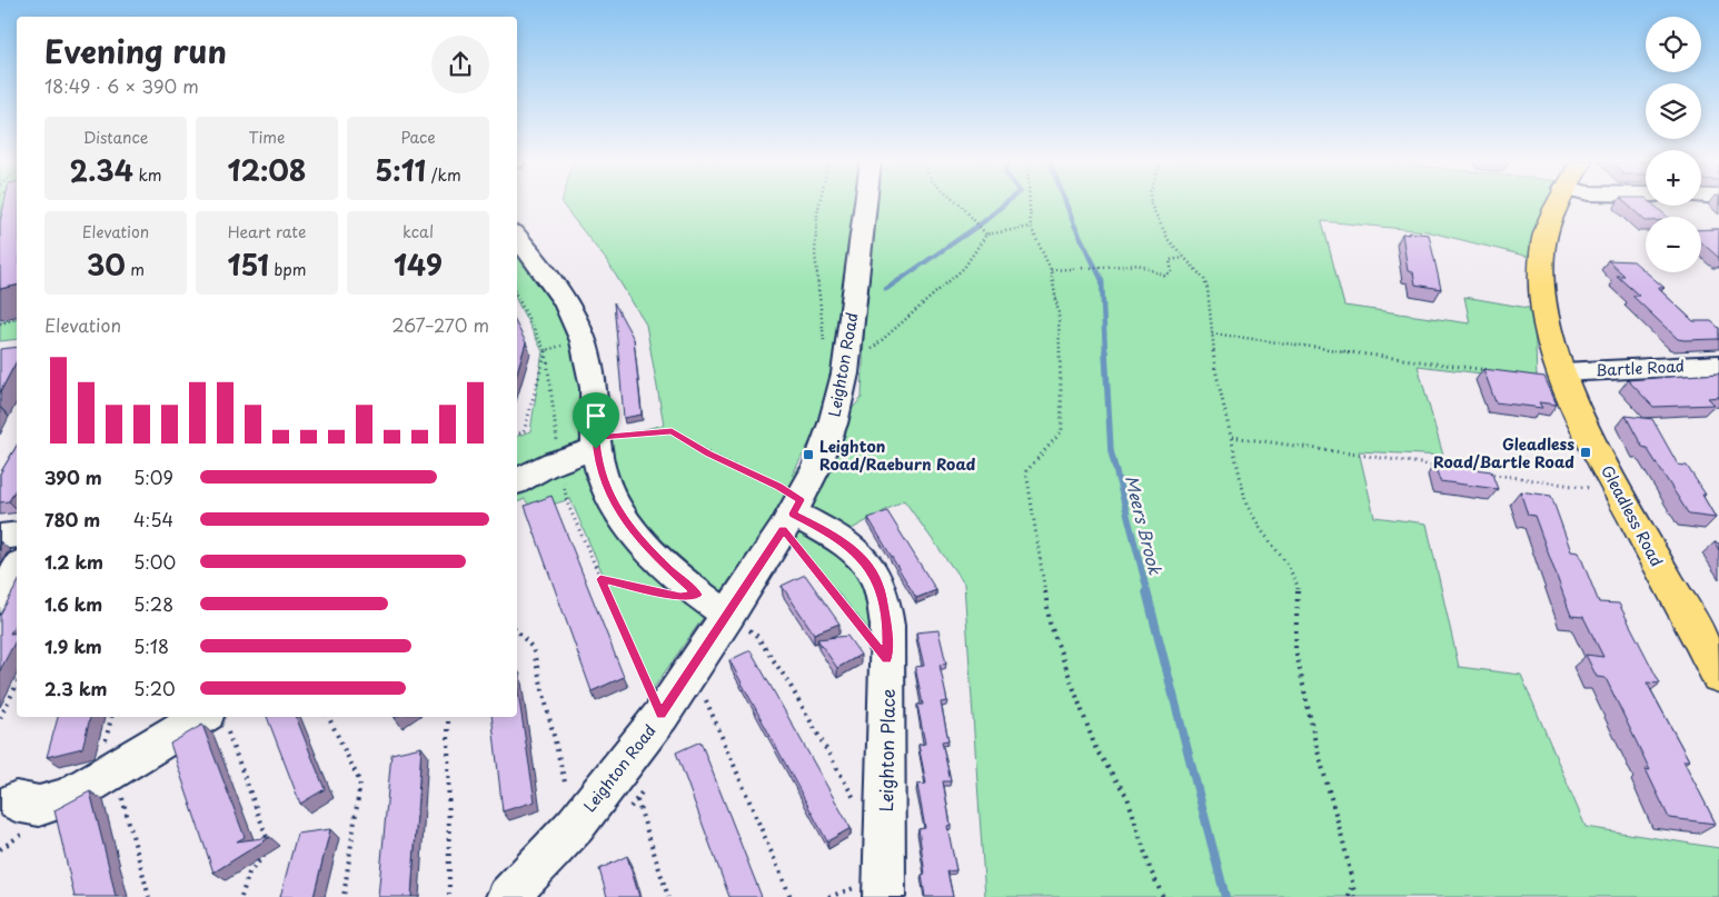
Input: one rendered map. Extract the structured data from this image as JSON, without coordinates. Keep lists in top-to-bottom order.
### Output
{
  "streets": {
    "main road": ["Gleadless Road"],
    "street": ["Leighton Road", "Bartle Road", "Leighton Place"]
  },
  "crossings": [
    ["Leighton Road", "Leighton Place"],
    ["Bartle Road", "Gleadless Road"]
  ],
  "water": ["Meers Brook"],
  "places": {
    "transit": ["Gleadless Road/Bartle Road", "Leighton Road/Raeburn Road"]
  },
  "page": {
    "map_buttons": ["+", "−"],
    "heading": ["Evening run", "18:49 · 6 × 390 m"],
    "stats": [
      ["Distance", "2.34 km"],
      ["Time", "12:08"],
      ["Pace", "5:11 /km"],
      ["Elevation", "30 m"],
      ["Heart rate", "151 bpm"],
      ["kcal", "149"]
    ],
    "chart": ["Elevation", "267–270 m"],
    "list": [
      {
        "name": "390 m",
        "note": "5:09"
      },
      {
        "name": "780 m",
        "note": "4:54"
      },
      {
        "name": "1.2 km",
        "note": "5:00"
      },
      {
        "name": "1.6 km",
        "note": "5:28"
      },
      {
        "name": "1.9 km",
        "note": "5:18"
      },
      {
        "name": "2.3 km",
        "note": "5:20"
      }
    ]
  }
}
